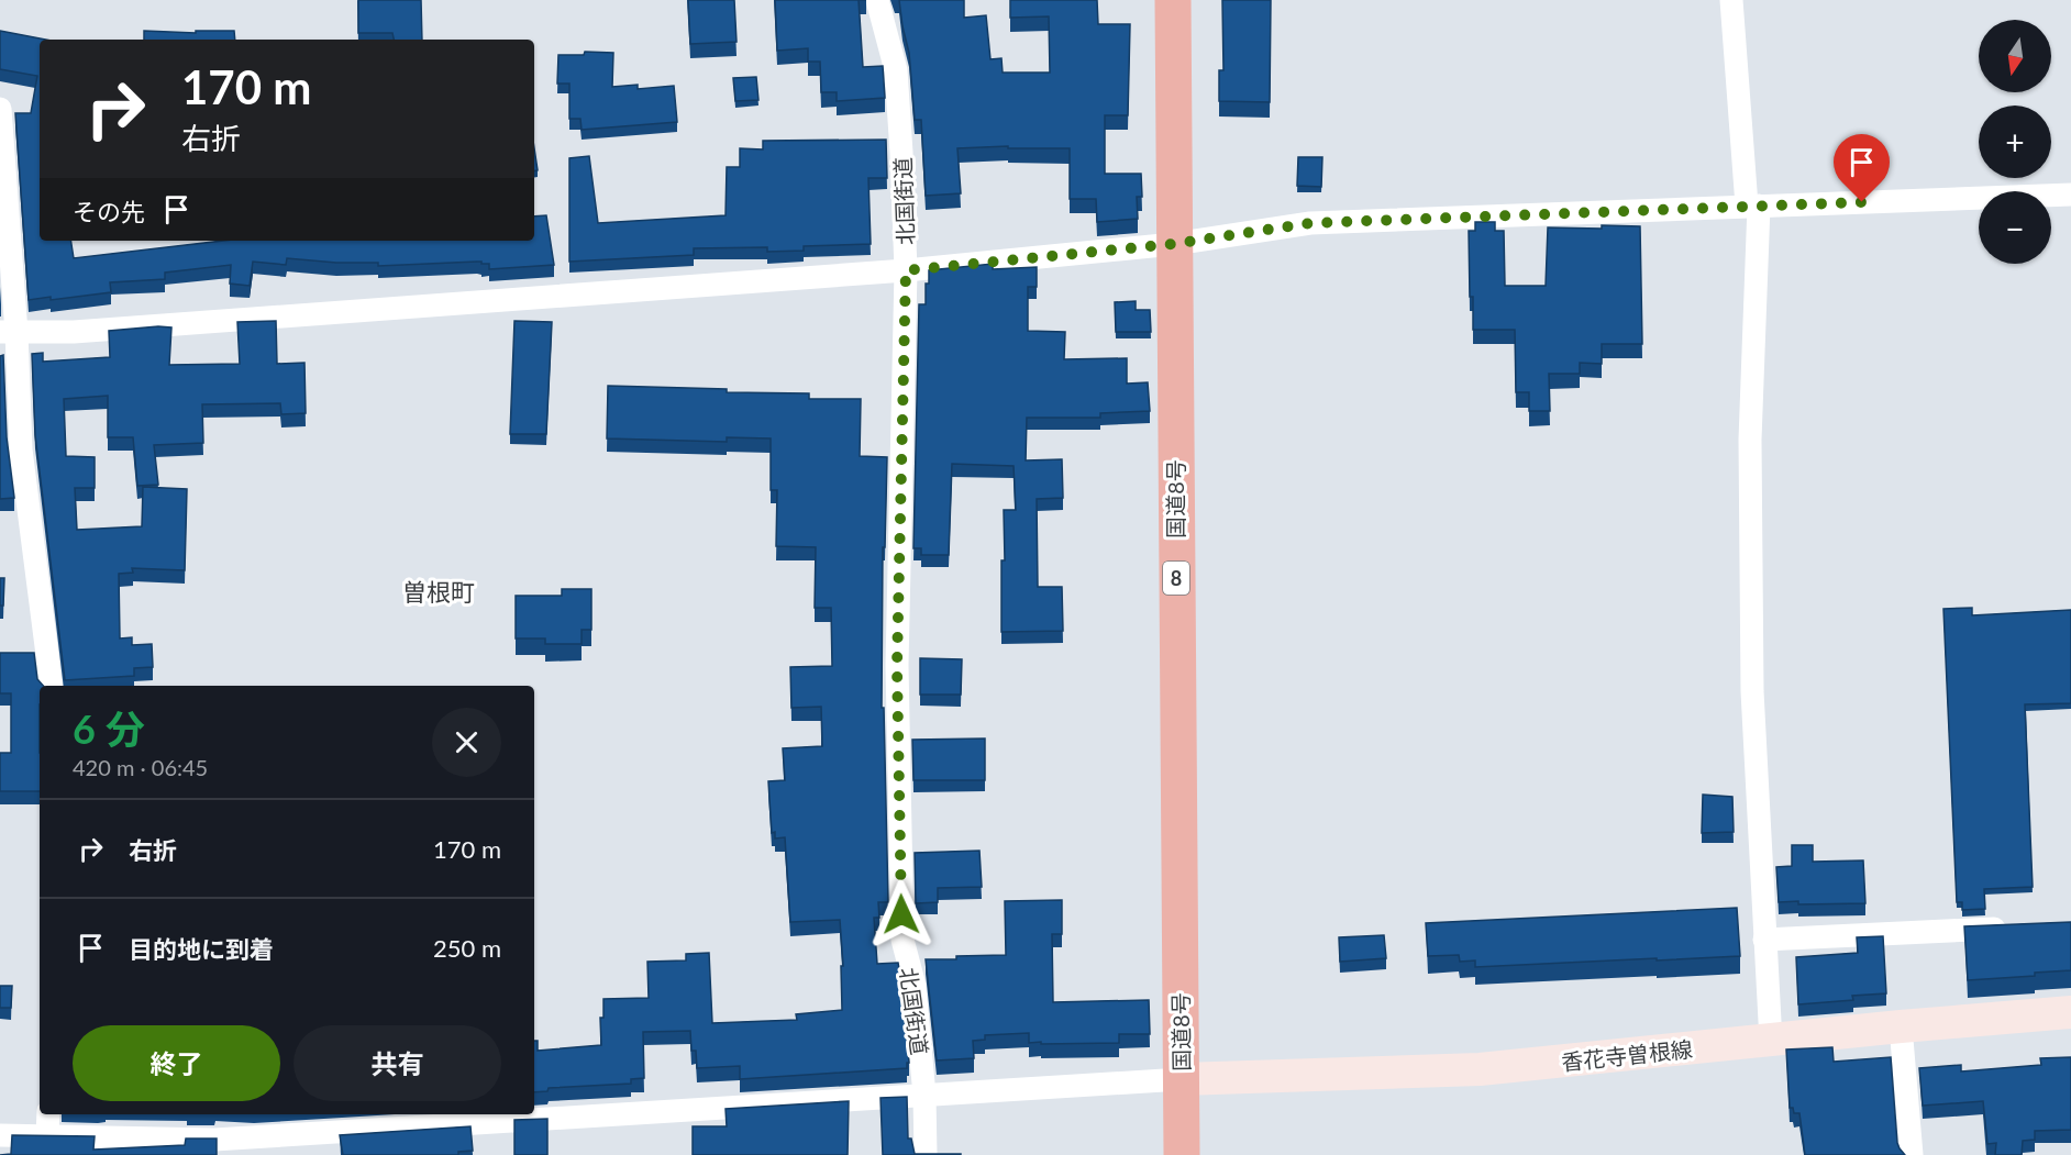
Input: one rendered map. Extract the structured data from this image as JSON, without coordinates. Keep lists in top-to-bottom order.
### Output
{
  "streets": {
    "highway": ["国道8号", "8"],
    "main road": ["香花寺曽根線"],
    "street": ["北国街道"]
  },
  "crossings": [
    ["国道8号", "香花寺曽根線"]
  ],
  "districts": ["曽根町"],
  "north": "bottom",
  "page": {
    "map_buttons": ["+", "−"],
    "turn": ["170 m", "右折"],
    "then": "その先",
    "heading": ["6 分", "420 m · 06:45"],
    "list": [
      {
        "name": "右折",
        "value": "170 m"
      },
      {
        "name": "目的地に到着",
        "value": "250 m"
      }
    ],
    "buttons": ["終了", "共有"]
  }
}
